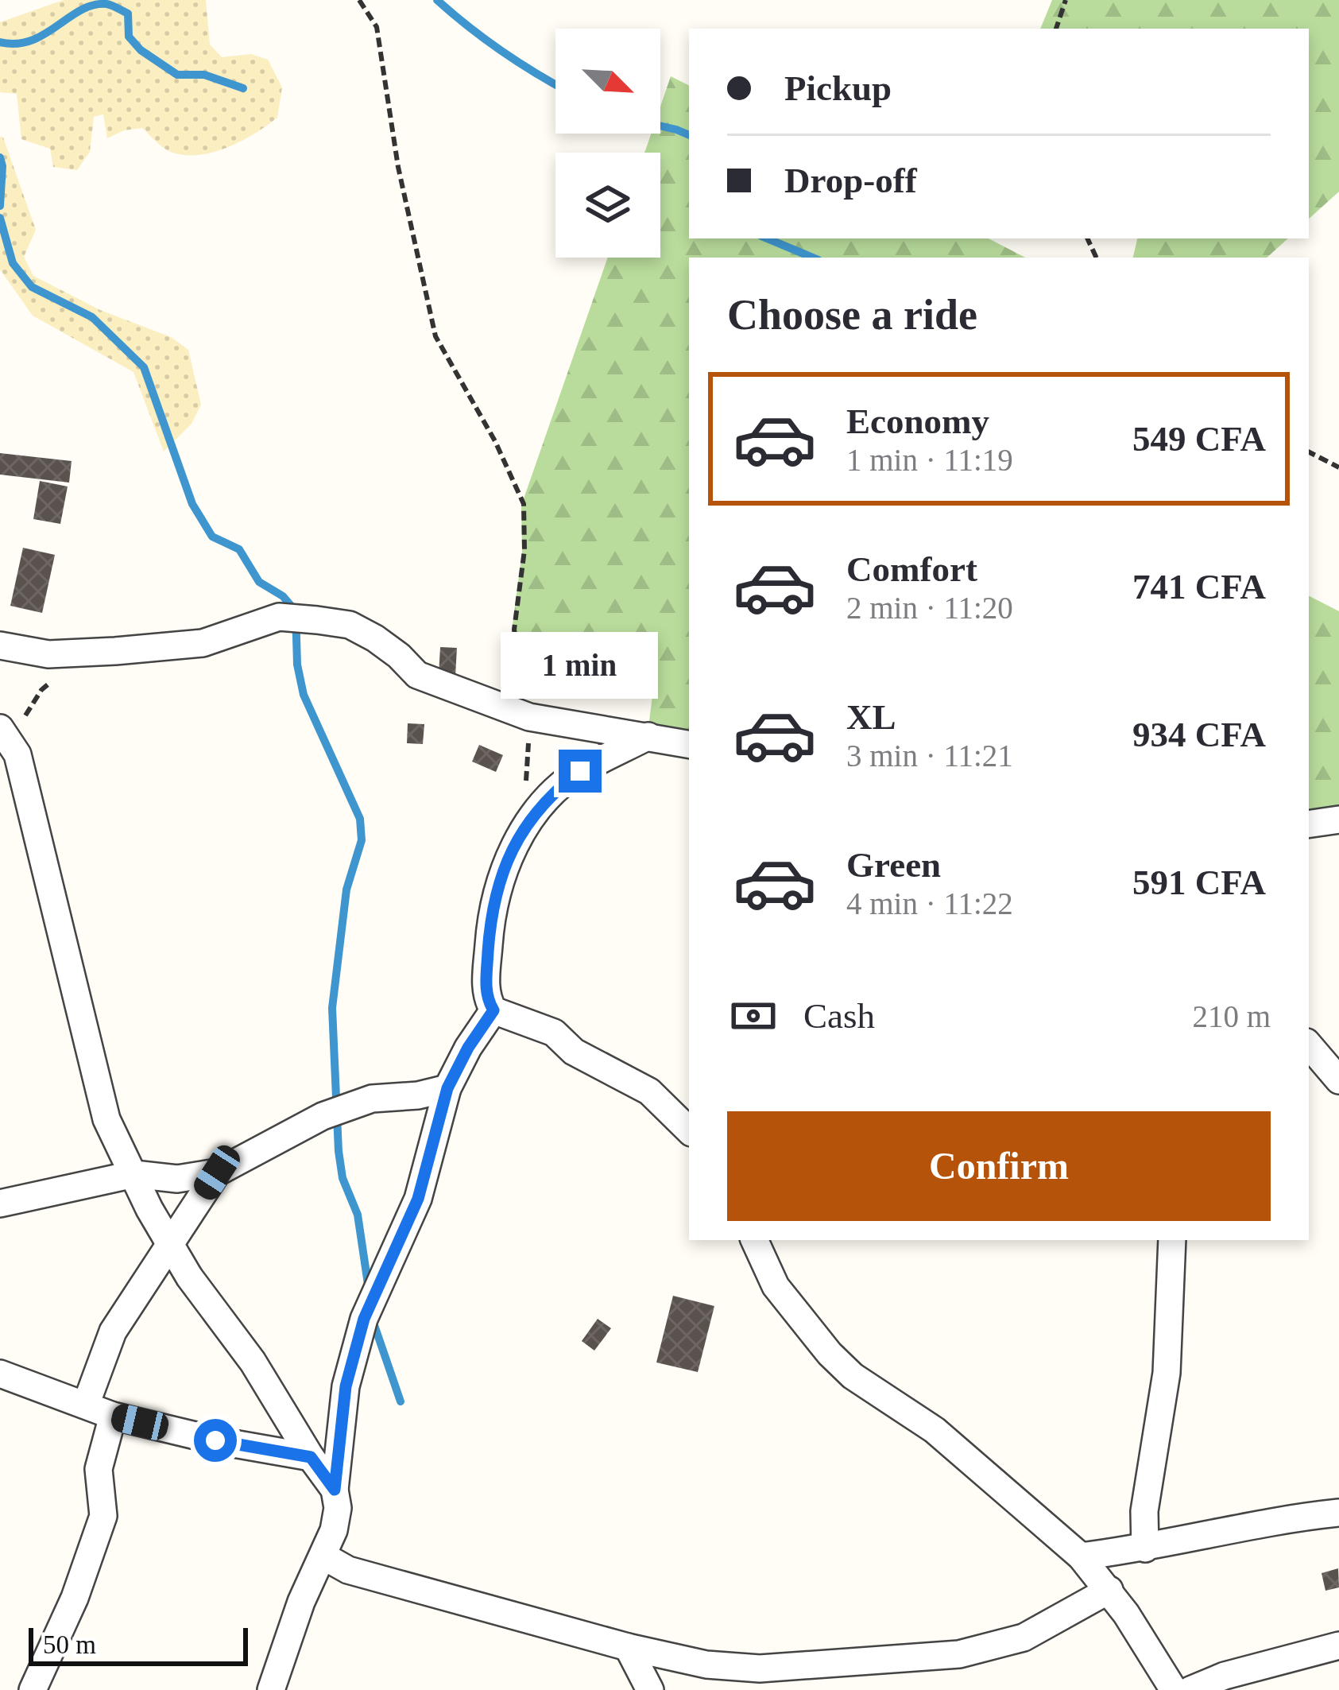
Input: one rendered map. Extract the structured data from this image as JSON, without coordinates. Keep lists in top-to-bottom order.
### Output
{
  "scale_bar": "50 m",
  "north": "bottom right",
  "page": {
    "banner": ["Pickup", "Drop-off"],
    "heading": "Choose a ride",
    "list": [
      {
        "name": "Economy",
        "note": "1 min · 11:19",
        "value": "549 CFA"
      },
      {
        "name": "Comfort",
        "note": "2 min · 11:20",
        "value": "741 CFA"
      },
      {
        "name": "XL",
        "note": "3 min · 11:21",
        "value": "934 CFA"
      },
      {
        "name": "Green",
        "note": "4 min · 11:22",
        "value": "591 CFA"
      }
    ],
    "bubble": "1 min",
    "pay": ["Cash", "210 m"],
    "buttons": "Confirm",
    "scale": "50 m"
  }
}
